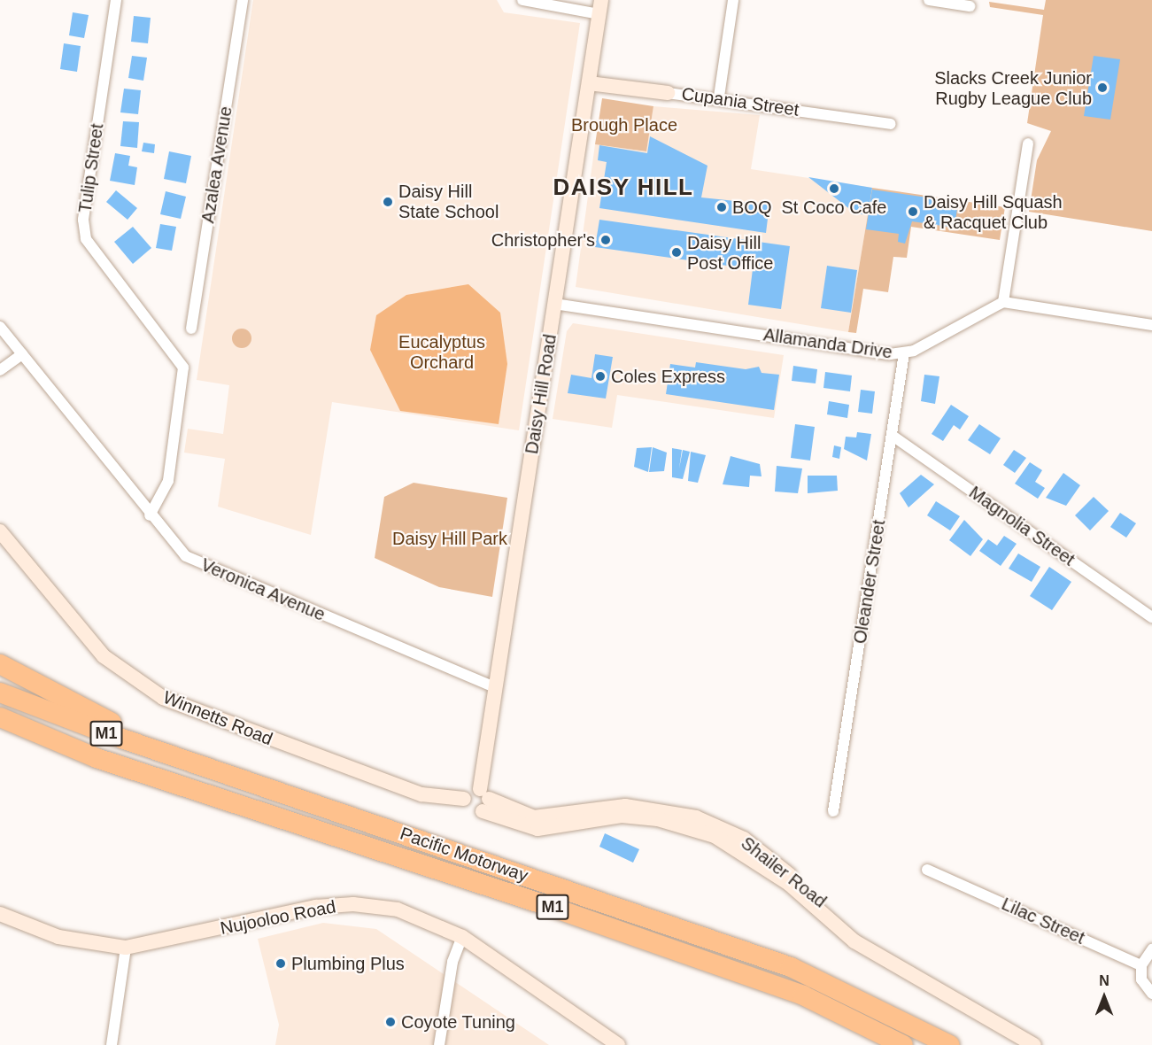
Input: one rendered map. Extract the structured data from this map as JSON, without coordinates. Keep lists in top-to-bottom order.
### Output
{
  "streets": {
    "highway": ["M1", "Pacific Motorway"],
    "street": [
      "Cupania Street",
      "Azalea Avenue",
      "Tulip Street",
      "Allamanda Drive",
      "Daisy Hill Road",
      "Magnolia Street",
      "Oleander Street",
      "Veronica Avenue",
      "Winnetts Road",
      "Shailer Road",
      "Nujooloo Road",
      "Lilac Street"
    ]
  },
  "crossings": [
    ["Cupania Street", "Daisy Hill Road"],
    ["Tulip Street", "Veronica Avenue"],
    ["Allamanda Drive", "Daisy Hill Road"],
    ["Allamanda Drive", "Oleander Street"],
    ["Daisy Hill Road", "Veronica Avenue"],
    ["Daisy Hill Road", "Shailer Road"],
    ["Magnolia Street", "Oleander Street"],
    ["Winnetts Road", "Shailer Road"]
  ],
  "districts": ["DAISY HILL"],
  "parks": ["Brough Place", "Eucalyptus Orchard", "Daisy Hill Park"],
  "places": [
    "Slacks Creek Junior Rugby League Club",
    "St Coco Cafe",
    "Daisy Hill State School",
    "BOQ",
    "Daisy Hill Squash & Racquet Club",
    "Christopher's",
    "Daisy Hill Post Office",
    "Coles Express",
    "Plumbing Plus",
    "Coyote Tuning"
  ],
  "north": "top"
}
